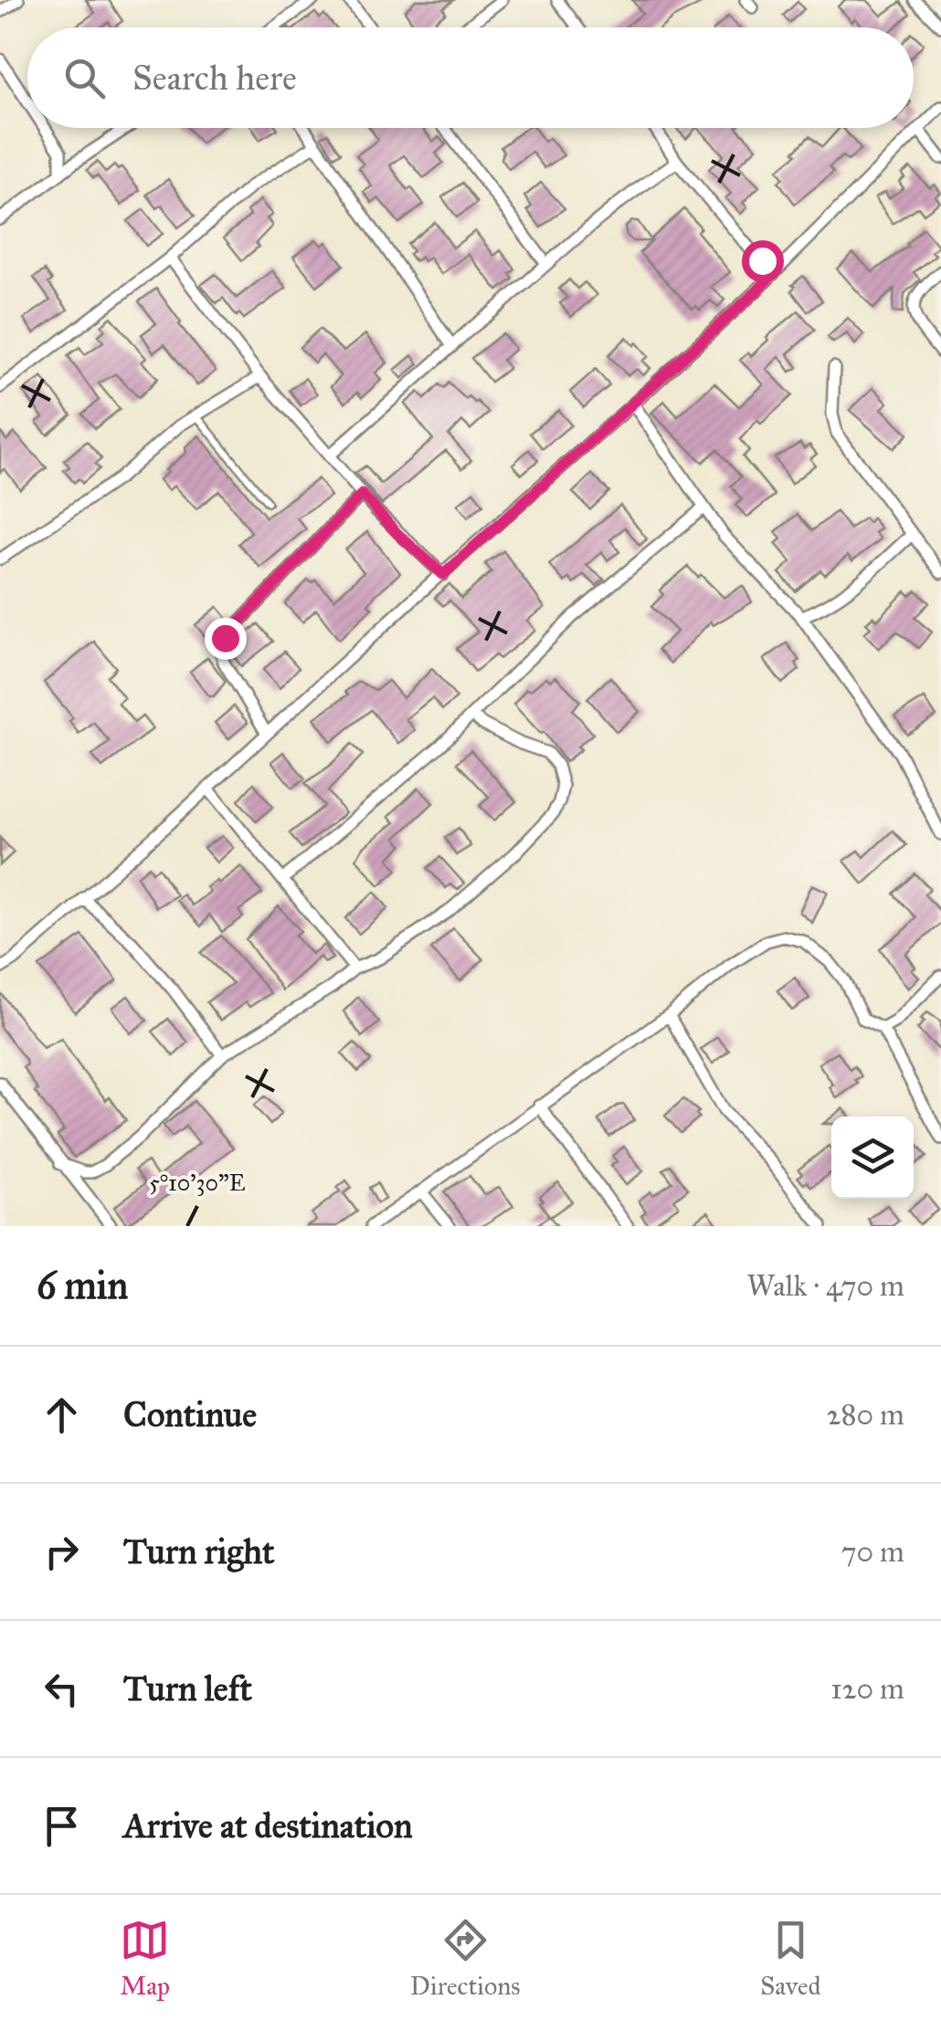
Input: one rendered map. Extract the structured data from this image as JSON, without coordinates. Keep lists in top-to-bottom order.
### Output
{
  "page": {
    "search": "Search here",
    "heading": ["6 min", "Walk · 470 m"],
    "list": [
      ["Continue", "280 m"],
      ["Turn right", "70 m"],
      ["Turn left", "120 m"],
      "Arrive at destination"
    ],
    "nav": ["Map", "Directions", "Saved"]
  },
  "coordinates": ["5°10'30\"E"]
}
